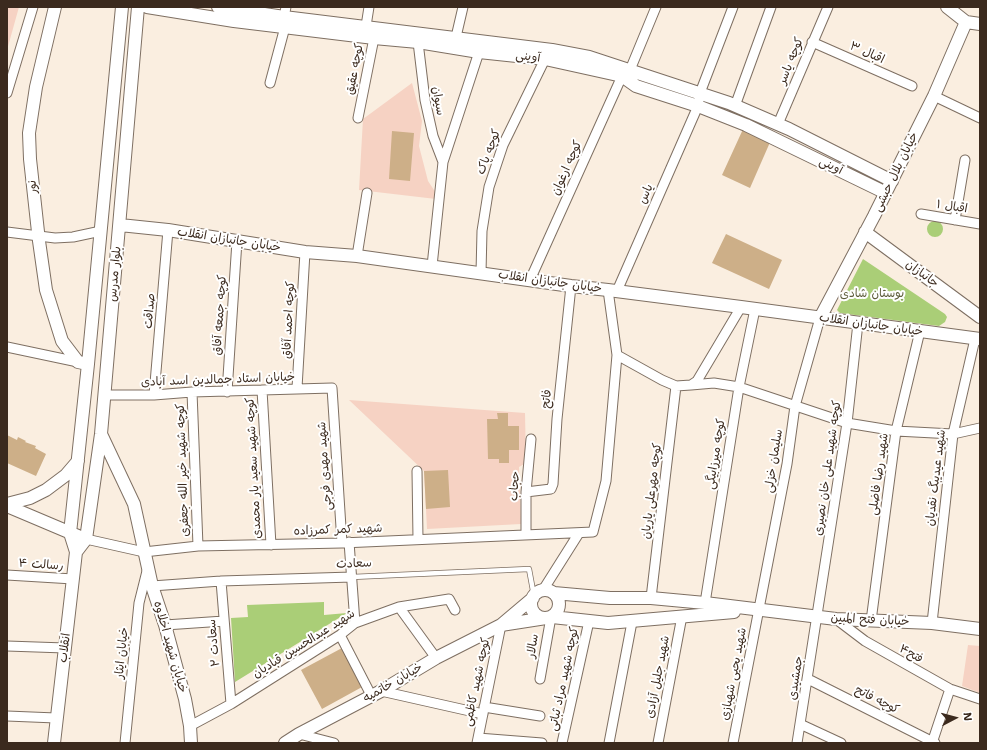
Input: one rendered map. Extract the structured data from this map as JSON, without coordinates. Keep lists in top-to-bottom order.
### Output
{
  "streets": {
    "street": [
      "اقبال ۳",
      "آوینی",
      "کوچه یاسر",
      "کوچه عقیق",
      "سیوان",
      "کوچه پاک",
      "کوچه ارغوان",
      "خیابان بلال حبشی",
      "نور",
      "یاس",
      "اقبال ۱",
      "خیابان جانبازان انقلاب",
      "بلوار مدرس",
      "جانبازان",
      "صداقت",
      "کوچه جمعه آفاق",
      "کوچه احمد آفاق",
      "خیابان استاد جمالدین اسد آبادی",
      "فاتح",
      "کوچه میرزابیگی",
      "سلیمان خزلی",
      "شهید مهدی فرجی",
      "کوچه شهید سعید یار محمدی",
      "کوچه شهید علی خان نصیری",
      "کوچه شهید خیر الله جعفری",
      "شهید رضا فاضلی",
      "شهید عیدیبگ نقدیان",
      "حجاب",
      "کوچه مهرعلی یاریان",
      "شهید کمر کمرزاده",
      "سعادت",
      "رسالت ۴",
      "خیابان فتح المبین",
      "سعادت ۲",
      "شهید عبدالحسین قبادیان",
      "سالار",
      "خیابان شهید اخلاوه",
      "انقلاب",
      "خیابان ایثار",
      "فتح۴",
      "شهید یحیی شهبازی",
      "شهید جلیل آزادی",
      "جمشیدی",
      "کوچه شهید مراد ثباتی",
      "کوچه شهید کاظمی",
      "خیابان خاتمیه",
      "کوچه فاتح"
    ]
  },
  "crossings": [
    ["اقبال ۳", "کوچه یاسر"],
    ["آوینی", "کوچه یاسر"],
    ["آوینی", "کوچه عقیق"],
    ["آوینی", "سیوان"],
    ["آوینی", "کوچه پاک"],
    ["آوینی", "کوچه ارغوان"],
    ["آوینی", "خیابان بلال حبشی"],
    ["آوینی", "یاس"],
    ["کوچه پاک", "خیابان جانبازان انقلاب"],
    ["کوچه ارغوان", "خیابان جانبازان انقلاب"],
    ["خیابان بلال حبشی", "خیابان جانبازان انقلاب"],
    ["خیابان بلال حبشی", "جانبازان"],
    ["خیابان بلال حبشی", "سلیمان خزلی"],
    ["نور", "بلوار مدرس"],
    ["یاس", "خیابان جانبازان انقلاب"],
    ["خیابان جانبازان انقلاب", "بلوار مدرس"],
    ["خیابان جانبازان انقلاب", "صداقت"],
    ["خیابان جانبازان انقلاب", "کوچه جمعه آفاق"],
    ["خیابان جانبازان انقلاب", "کوچه احمد آفاق"],
    ["خیابان جانبازان انقلاب", "فاتح"],
    ["خیابان جانبازان انقلاب", "کوچه میرزابیگی"],
    ["خیابان جانبازان انقلاب", "سلیمان خزلی"],
    ["خیابان جانبازان انقلاب", "کوچه شهید علی خان نصیری"],
    ["خیابان جانبازان انقلاب", "شهید رضا فاضلی"],
    ["خیابان جانبازان انقلاب", "شهید عیدیبگ نقدیان"],
    ["بلوار مدرس", "خیابان استاد جمالدین اسد آبادی"],
    ["بلوار مدرس", "شهید کمر کمرزاده"],
    ["بلوار مدرس", "خیابان شهید اخلاوه"],
    ["بلوار مدرس", "انقلاب"],
    ["صداقت", "خیابان استاد جمالدین اسد آبادی"],
    ["کوچه جمعه آفاق", "خیابان استاد جمالدین اسد آبادی"],
    ["کوچه احمد آفاق", "خیابان استاد جمالدین اسد آبادی"],
    ["خیابان استاد جمالدین اسد آبادی", "شهید مهدی فرجی"],
    ["خیابان استاد جمالدین اسد آبادی", "کوچه شهید سعید یار محمدی"],
    ["خیابان استاد جمالدین اسد آبادی", "کوچه شهید خیر الله جعفری"],
    ["فاتح", "حجاب"],
    ["کوچه میرزابیگی", "خیابان فتح المبین"],
    ["سلیمان خزلی", "خیابان فتح المبین"],
    ["سلیمان خزلی", "شهید یحیی شهبازی"],
    ["شهید مهدی فرجی", "شهید کمر کمرزاده"],
    ["شهید مهدی فرجی", "سعادت"],
    ["شهید مهدی فرجی", "شهید عبدالحسین قبادیان"],
    ["کوچه شهید سعید یار محمدی", "شهید کمر کمرزاده"],
    ["کوچه شهید علی خان نصیری", "خیابان فتح المبین"],
    ["کوچه شهید علی خان نصیری", "جمشیدی"],
    ["کوچه شهید خیر الله جعفری", "شهید کمر کمرزاده"],
    ["شهید رضا فاضلی", "خیابان فتح المبین"],
    ["شهید عیدیبگ نقدیان", "خیابان فتح المبین"],
    ["حجاب", "شهید کمر کمرزاده"],
    ["کوچه مهرعلی یاریان", "خیابان فتح المبین"],
    ["شهید کمر کمرزاده", "خیابان شهید اخلاوه"],
    ["سعادت", "خیابان فتح المبین"],
    ["سعادت", "سعادت ۲"],
    ["سعادت", "سالار"],
    ["سعادت", "خیابان شهید اخلاوه"],
    ["سعادت", "خیابان خاتمیه"],
    ["رسالت ۴", "انقلاب"],
    ["خیابان فتح المبین", "سالار"],
    ["خیابان فتح المبین", "فتح۴"],
    ["خیابان فتح المبین", "شهید یحیی شهبازی"],
    ["خیابان فتح المبین", "شهید جلیل آزادی"],
    ["خیابان فتح المبین", "جمشیدی"],
    ["خیابان فتح المبین", "کوچه شهید مراد ثباتی"],
    ["خیابان فتح المبین", "خیابان خاتمیه"],
    ["سعادت ۲", "شهید عبدالحسین قبادیان"],
    ["شهید عبدالحسین قبادیان", "خیابان شهید اخلاوه"],
    ["سالار", "خیابان خاتمیه"],
    ["خیابان شهید اخلاوه", "خیابان ایثار"],
    ["جمشیدی", "کوچه فاتح"],
    ["کوچه شهید کاظمی", "خیابان خاتمیه"]
  ],
  "parks": ["بوستان شادی"],
  "north": "right"
}
